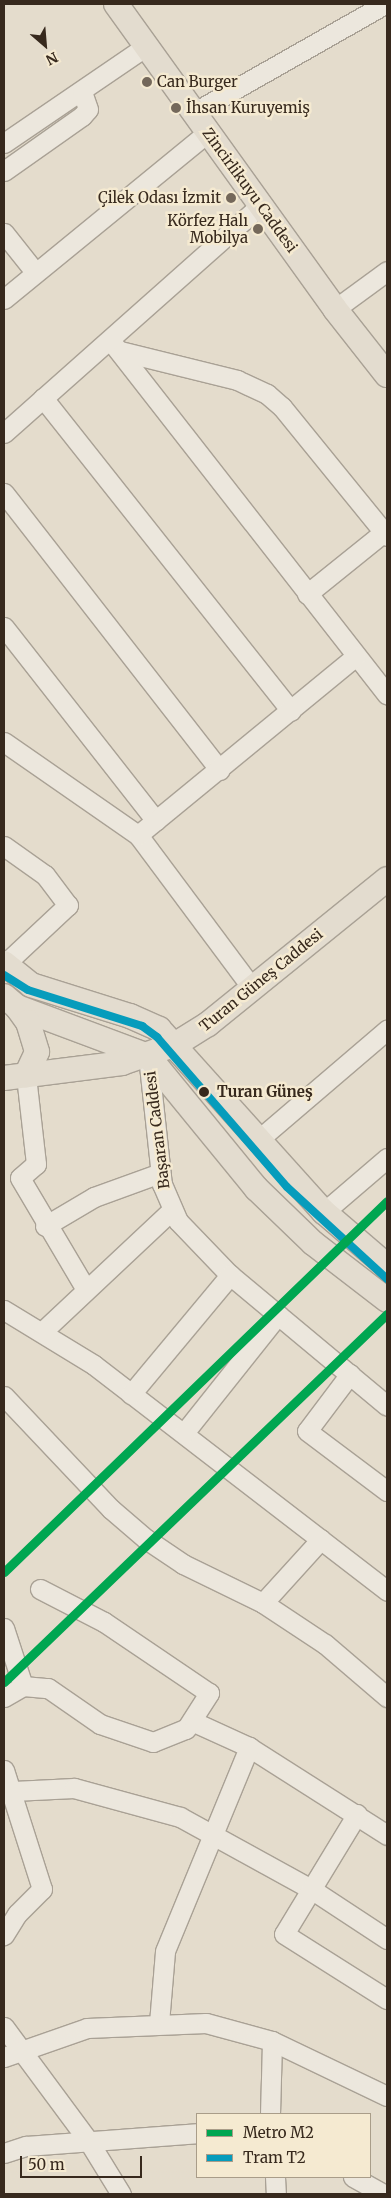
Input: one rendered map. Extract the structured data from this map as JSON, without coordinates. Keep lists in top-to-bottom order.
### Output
{
  "streets": {
    "main road": ["Zincirlikuyu Caddesi", "Turan Güneş Caddesi"],
    "street": ["Başaran Caddesi"]
  },
  "crossings": [
    ["Turan Güneş Caddesi", "Başaran Caddesi"]
  ],
  "places": [
    "Can Burger",
    "İhsan Kuruyemiş",
    "Çilek Odası İzmit",
    "Körfez Halı Mobilya",
    "Turan Güneş"
  ],
  "lines": ["tram line T2", "metro line M2"],
  "legend": ["Metro M2", "Tram T2"],
  "scale_bar": "50 m",
  "north": "bottom right"
}
